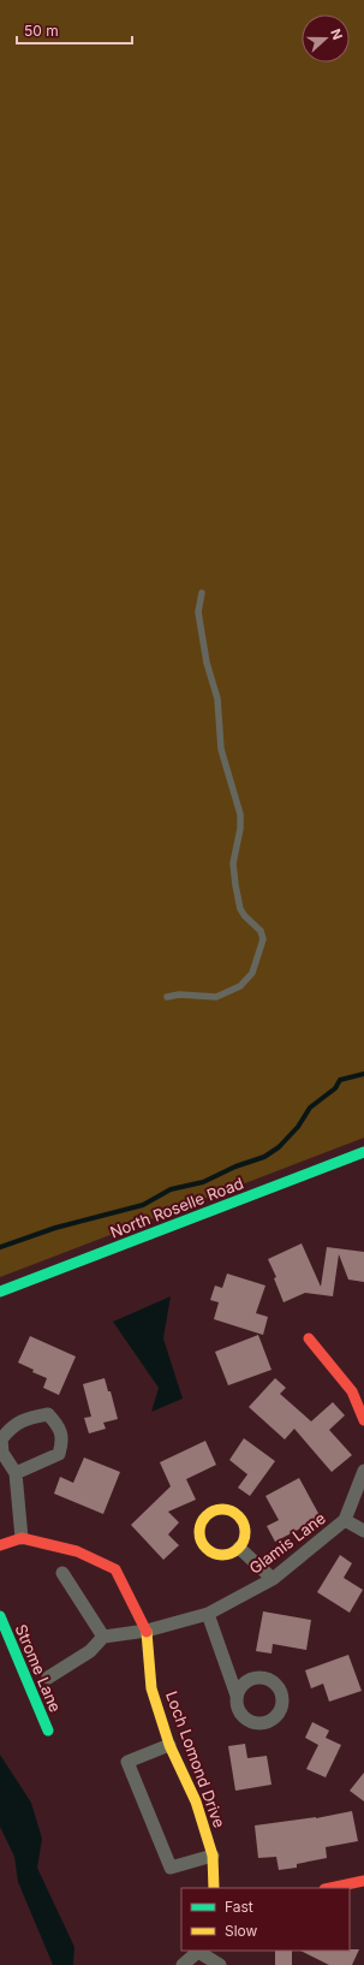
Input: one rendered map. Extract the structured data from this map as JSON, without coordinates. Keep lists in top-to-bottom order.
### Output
{
  "streets": {
    "street": [
      "North Roselle Road",
      "Glamis Lane",
      "Strome Lane",
      "Loch Lomond Drive"
    ]
  },
  "crossings": [
    ["Glamis Lane", "Loch Lomond Drive"]
  ],
  "legend": ["Fast", "Slow"],
  "scale_bar": "50 m",
  "north": "right"
}
